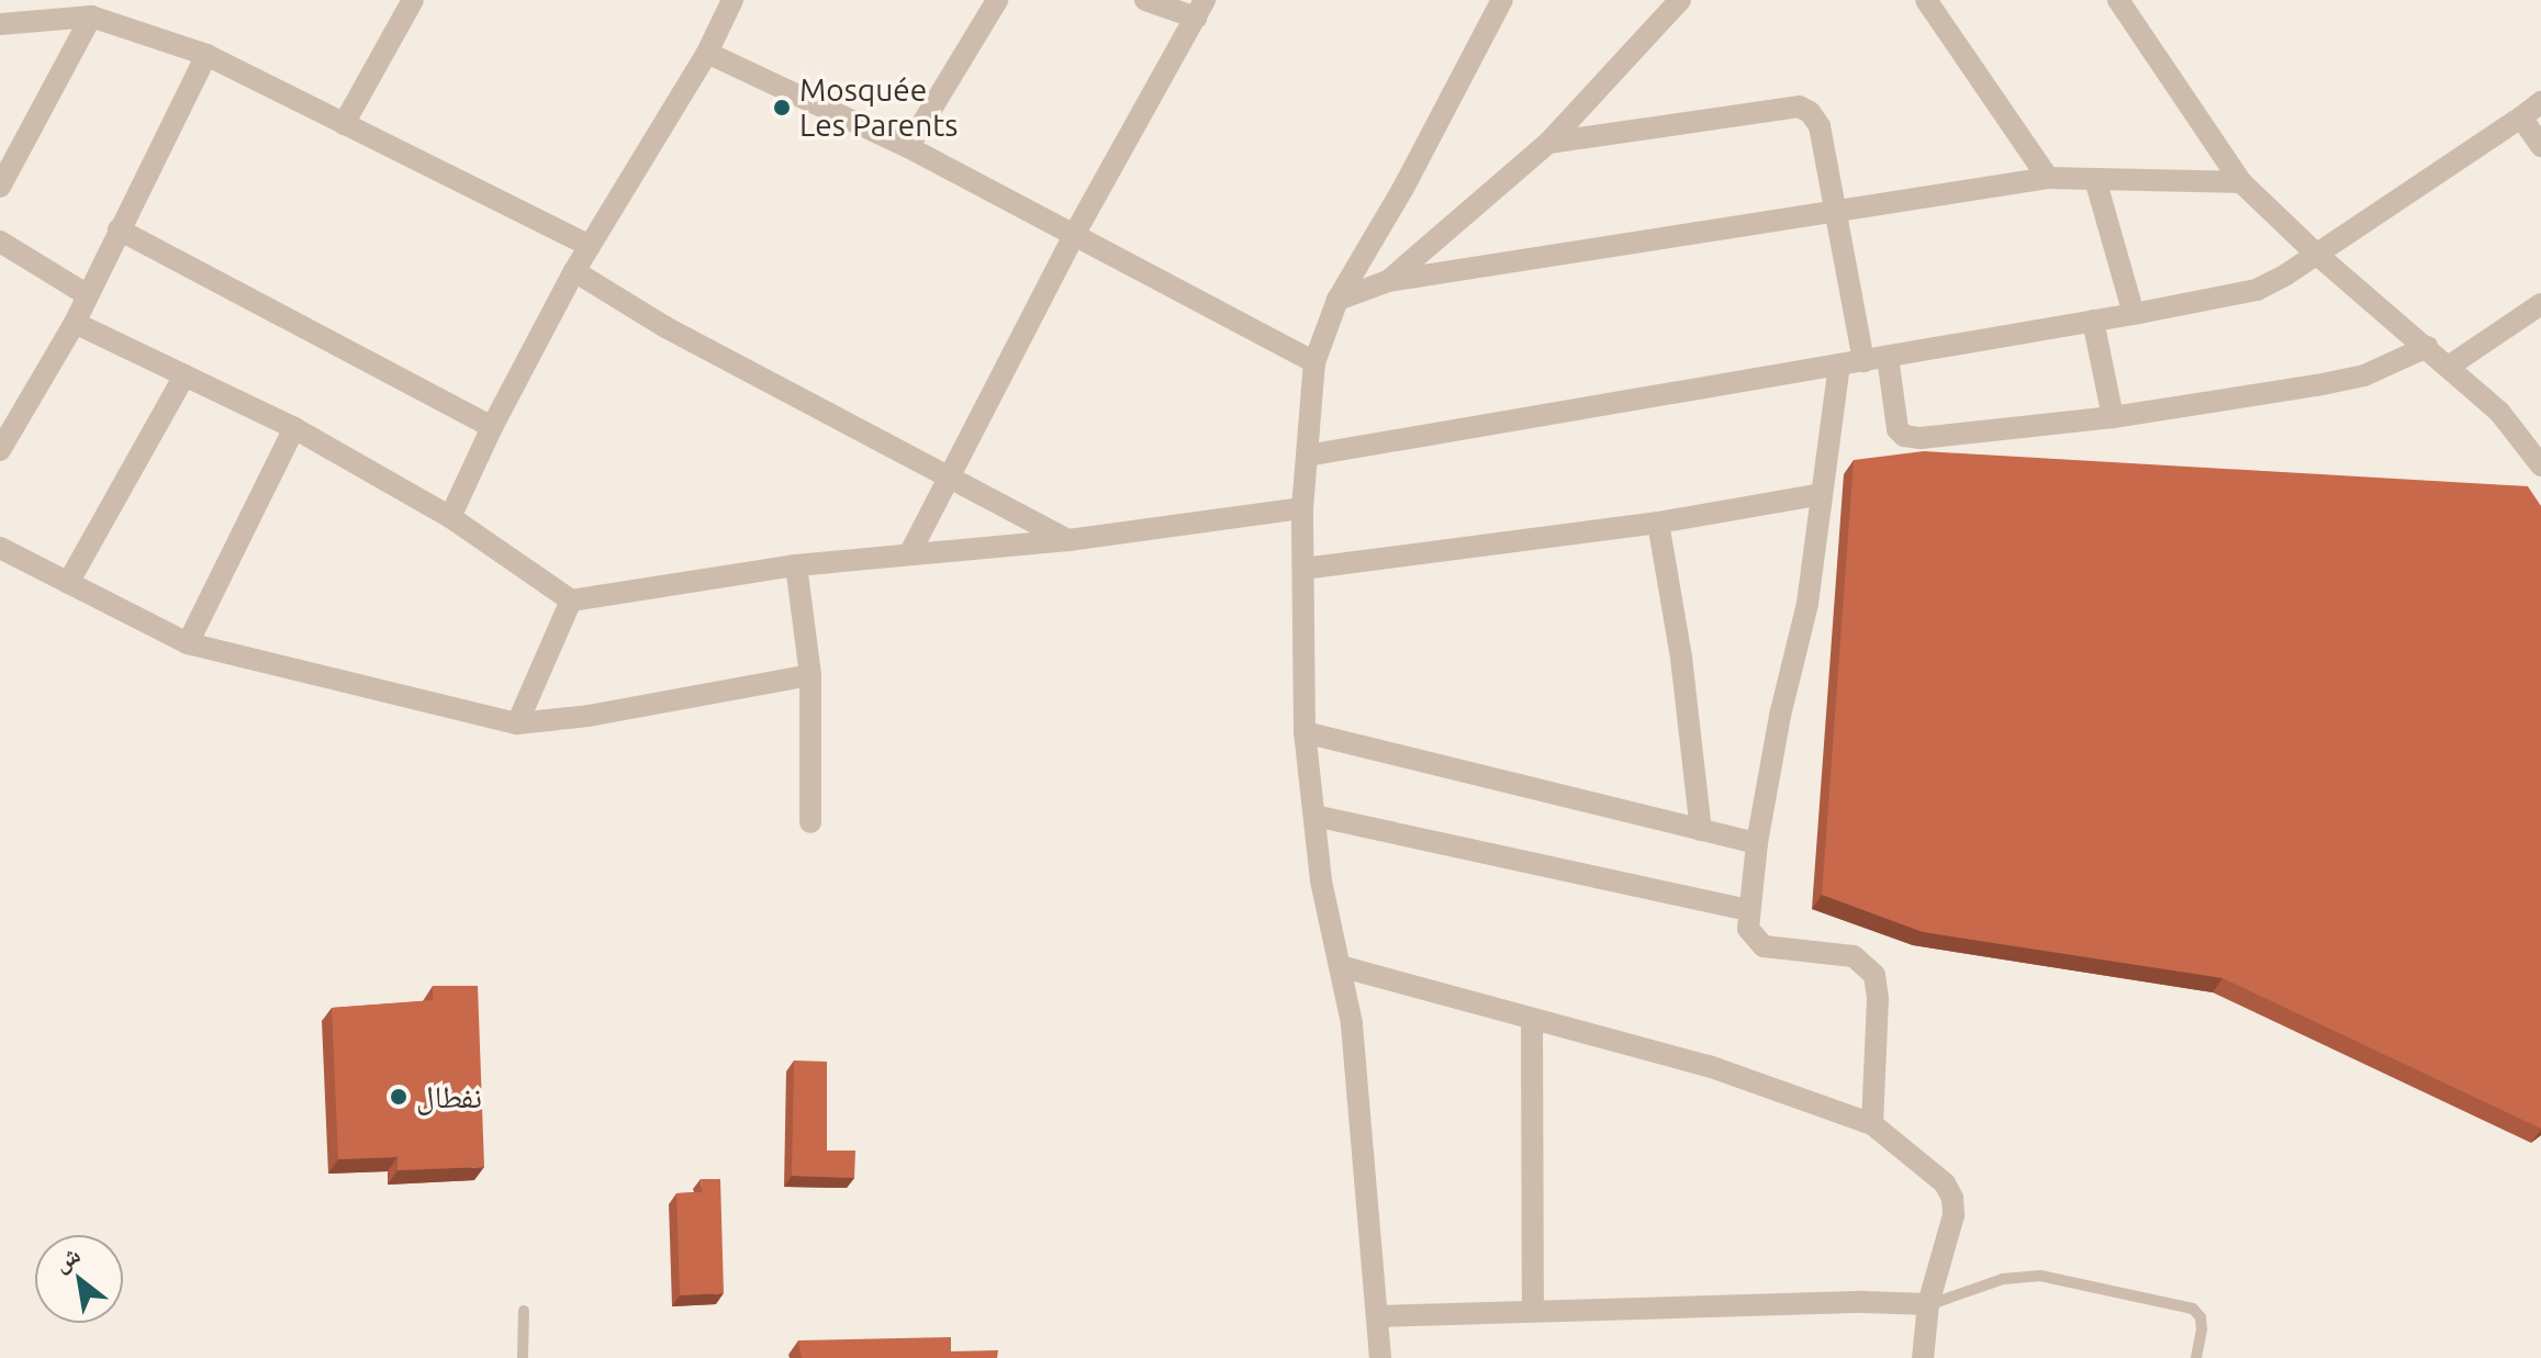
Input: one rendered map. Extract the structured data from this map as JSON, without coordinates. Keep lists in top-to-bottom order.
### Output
{
  "places": ["Mosquée Les Parents", "نفطال"],
  "north": "top left"
}
